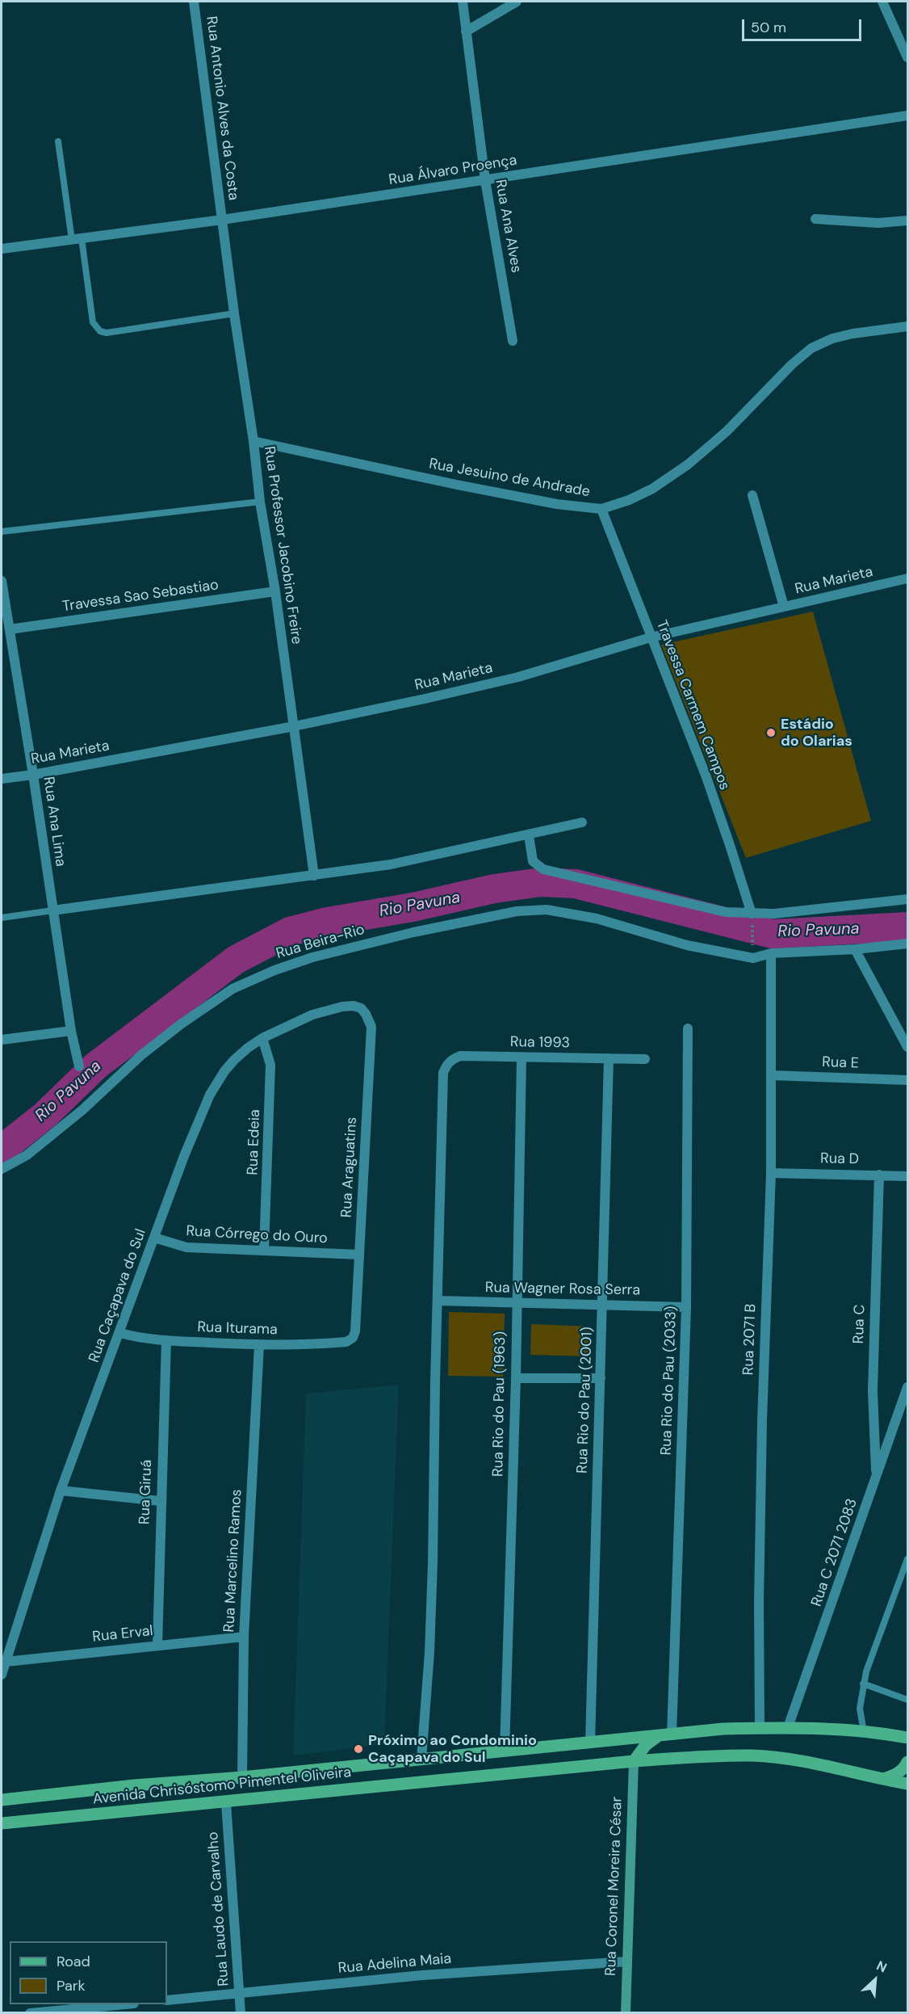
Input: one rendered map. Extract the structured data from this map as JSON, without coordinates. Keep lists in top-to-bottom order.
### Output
{
  "streets": {
    "main road": ["Avenida Chrisóstomo Pimentel Oliveira"],
    "street": [
      "Rua Antonio Alves da Costa",
      "Rua Álvaro Proença",
      "Rua Ana Alves",
      "Rua Jesuino de Andrade",
      "Rua Professor Jacobino Freire",
      "Rua Marieta",
      "Travessa Sao Sebastiao",
      "Travessa Carmem Campos",
      "Rua Ana Lima",
      "Rua Beira-Rio",
      "Rua 1993",
      "Rua E",
      "Rua Edeia",
      "Rua D",
      "Rua Araguatins",
      "Rua Córrego do Ouro",
      "Rua Wagner Rosa Serra",
      "Rua Caçapava do Sul",
      "Rua C",
      "Rua Iturama",
      "Rua 2071 B",
      "Rua Rio do Pau (2033)",
      "Rua Rio do Pau (2001)",
      "Rua Rio do Pau (1963)",
      "Rua Giruá",
      "Rua C 2071 2083",
      "Rua Marcelino Ramos",
      "Rua Erval",
      "Rua Coronel Moreira César",
      "Rua Laudo de Carvalho",
      "Rua Adelina Maia"
    ]
  },
  "crossings": [
    ["Rua Antonio Alves da Costa", "Rua Álvaro Proença"],
    ["Rua Antonio Alves da Costa", "Rua Professor Jacobino Freire"],
    ["Rua Álvaro Proença", "Rua Ana Alves"],
    ["Rua Álvaro Proença", "Rua Professor Jacobino Freire"],
    ["Rua Jesuino de Andrade", "Rua Professor Jacobino Freire"],
    ["Rua Jesuino de Andrade", "Travessa Carmem Campos"],
    ["Rua Professor Jacobino Freire", "Rua Marieta"],
    ["Rua Professor Jacobino Freire", "Travessa Sao Sebastiao"],
    ["Rua Marieta", "Travessa Carmem Campos"],
    ["Rua Marieta", "Rua Ana Lima"],
    ["Travessa Sao Sebastiao", "Rua Ana Lima"],
    ["Rua Beira-Rio", "Rua 2071 B"],
    ["Rua 1993", "Rua Wagner Rosa Serra"],
    ["Rua 1993", "Rua Rio do Pau (2001)"],
    ["Rua 1993", "Rua Rio do Pau (1963)"],
    ["Rua E", "Rua 2071 B"],
    ["Rua Edeia", "Rua Córrego do Ouro"],
    ["Rua Edeia", "Rua Caçapava do Sul"],
    ["Rua D", "Rua C"],
    ["Rua D", "Rua 2071 B"],
    ["Rua Araguatins", "Rua Córrego do Ouro"],
    ["Rua Araguatins", "Rua Caçapava do Sul"],
    ["Rua Araguatins", "Rua Iturama"],
    ["Rua Córrego do Ouro", "Rua Caçapava do Sul"],
    ["Rua Wagner Rosa Serra", "Rua Rio do Pau (2033)"],
    ["Rua Wagner Rosa Serra", "Rua Rio do Pau (2001)"],
    ["Rua Wagner Rosa Serra", "Rua Rio do Pau (1963)"],
    ["Rua Caçapava do Sul", "Rua Iturama"],
    ["Rua Caçapava do Sul", "Rua Erval"],
    ["Rua C", "Rua C 2071 2083"],
    ["Rua Iturama", "Rua Giruá"],
    ["Rua Iturama", "Rua Marcelino Ramos"],
    ["Rua 2071 B", "Avenida Chrisóstomo Pimentel Oliveira"],
    ["Rua Rio do Pau (2033)", "Avenida Chrisóstomo Pimentel Oliveira"],
    ["Rua Rio do Pau (2001)", "Avenida Chrisóstomo Pimentel Oliveira"],
    ["Rua Rio do Pau (1963)", "Avenida Chrisóstomo Pimentel Oliveira"],
    ["Rua Giruá", "Rua Erval"],
    ["Rua C 2071 2083", "Avenida Chrisóstomo Pimentel Oliveira"],
    ["Rua Marcelino Ramos", "Rua Erval"],
    ["Rua Marcelino Ramos", "Avenida Chrisóstomo Pimentel Oliveira"],
    ["Avenida Chrisóstomo Pimentel Oliveira", "Rua Coronel Moreira César"],
    ["Avenida Chrisóstomo Pimentel Oliveira", "Rua Laudo de Carvalho"],
    ["Rua Coronel Moreira César", "Rua Adelina Maia"],
    ["Rua Laudo de Carvalho", "Rua Adelina Maia"]
  ],
  "water": ["Rio Pavuna"],
  "places": ["Estádio do Olarias", "Próximo ao Condominio Caçapava do Sul"],
  "legend": ["Road", "Park"],
  "scale_bar": "50 m",
  "north": "top right"
}
